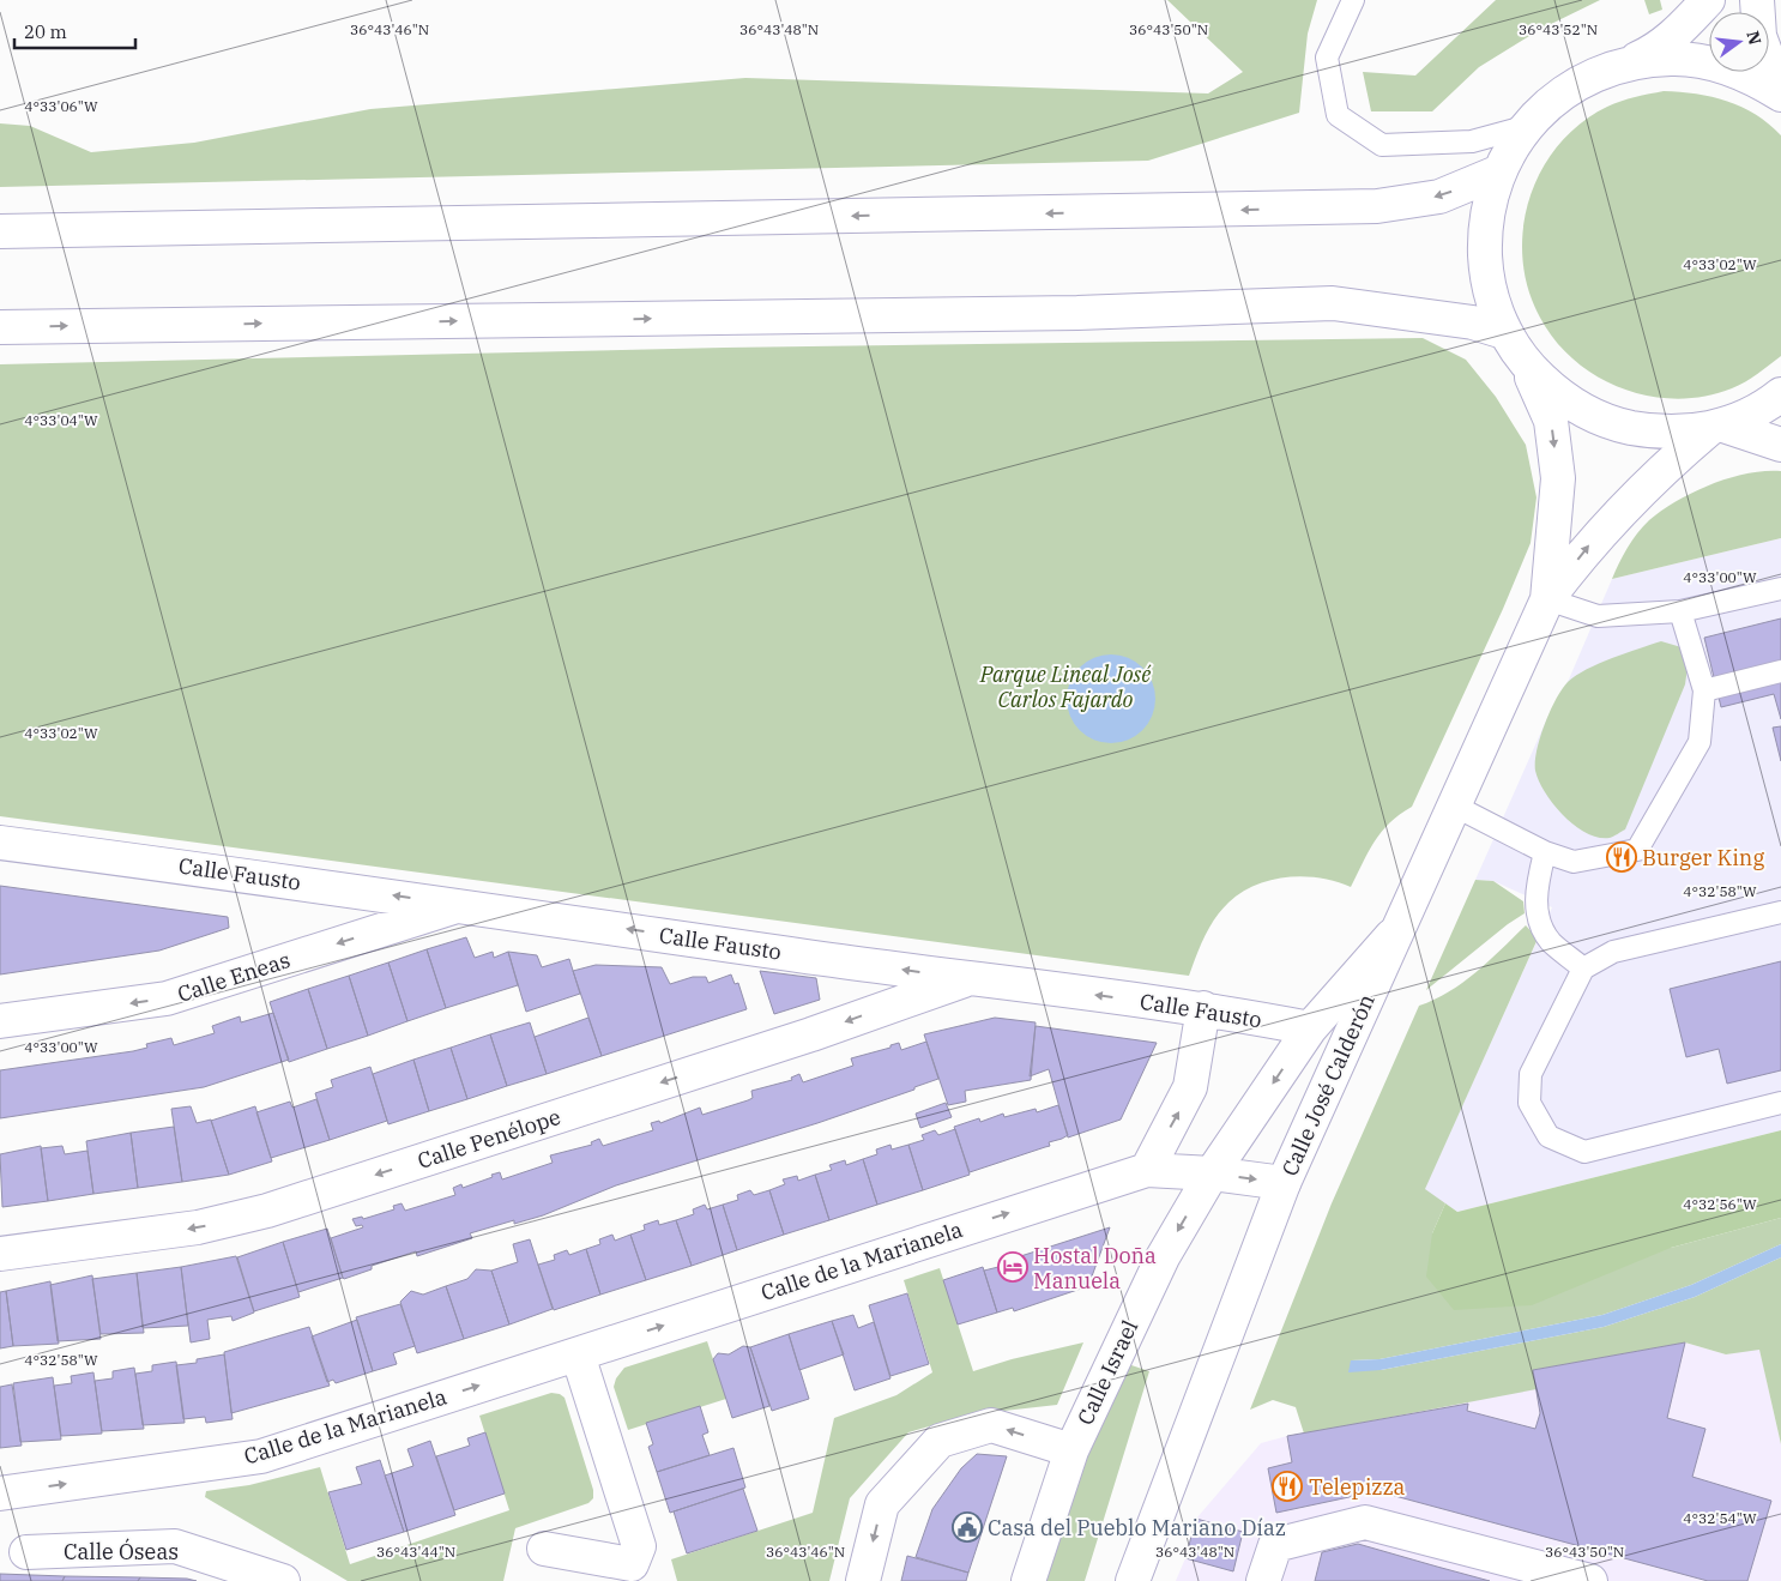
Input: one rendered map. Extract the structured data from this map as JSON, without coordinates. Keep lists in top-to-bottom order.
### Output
{
  "streets": {
    "street": [
      "Calle Fausto",
      "Calle Eneas",
      "Calle José Calderón",
      "Calle Penélope",
      "Calle de la Marianela",
      "Calle Israel",
      "Calle Óseas"
    ]
  },
  "crossings": [
    ["Calle Fausto", "Calle Eneas"],
    ["Calle Fausto", "Calle Penélope"],
    ["Calle Fausto", "Calle Israel"]
  ],
  "one_way": [
    "Calle Fausto",
    "Calle Eneas",
    "Calle Penélope",
    "Calle de la Marianela"
  ],
  "parks": ["Parque Lineal José Carlos Fajardo"],
  "places": {
    "restaurant": ["Burger King", "Telepizza"],
    "hotel": ["Hostal Doña Manuela"],
    "public building": ["Casa del Pueblo Mariano Díaz"]
  },
  "scale_bar": "20 m",
  "north": "right",
  "coordinates": [
    "36°43'50\"N",
    "36°43'52\"N",
    "36°43'46\"N",
    "36°43'48\"N",
    "4°33'06\"W",
    "4°33'02\"W",
    "4°33'04\"W",
    "4°33'00\"W",
    "4°32'58\"W",
    "4°32'56\"W",
    "4°32'54\"W",
    "36°43'44\"N"
  ]
}
